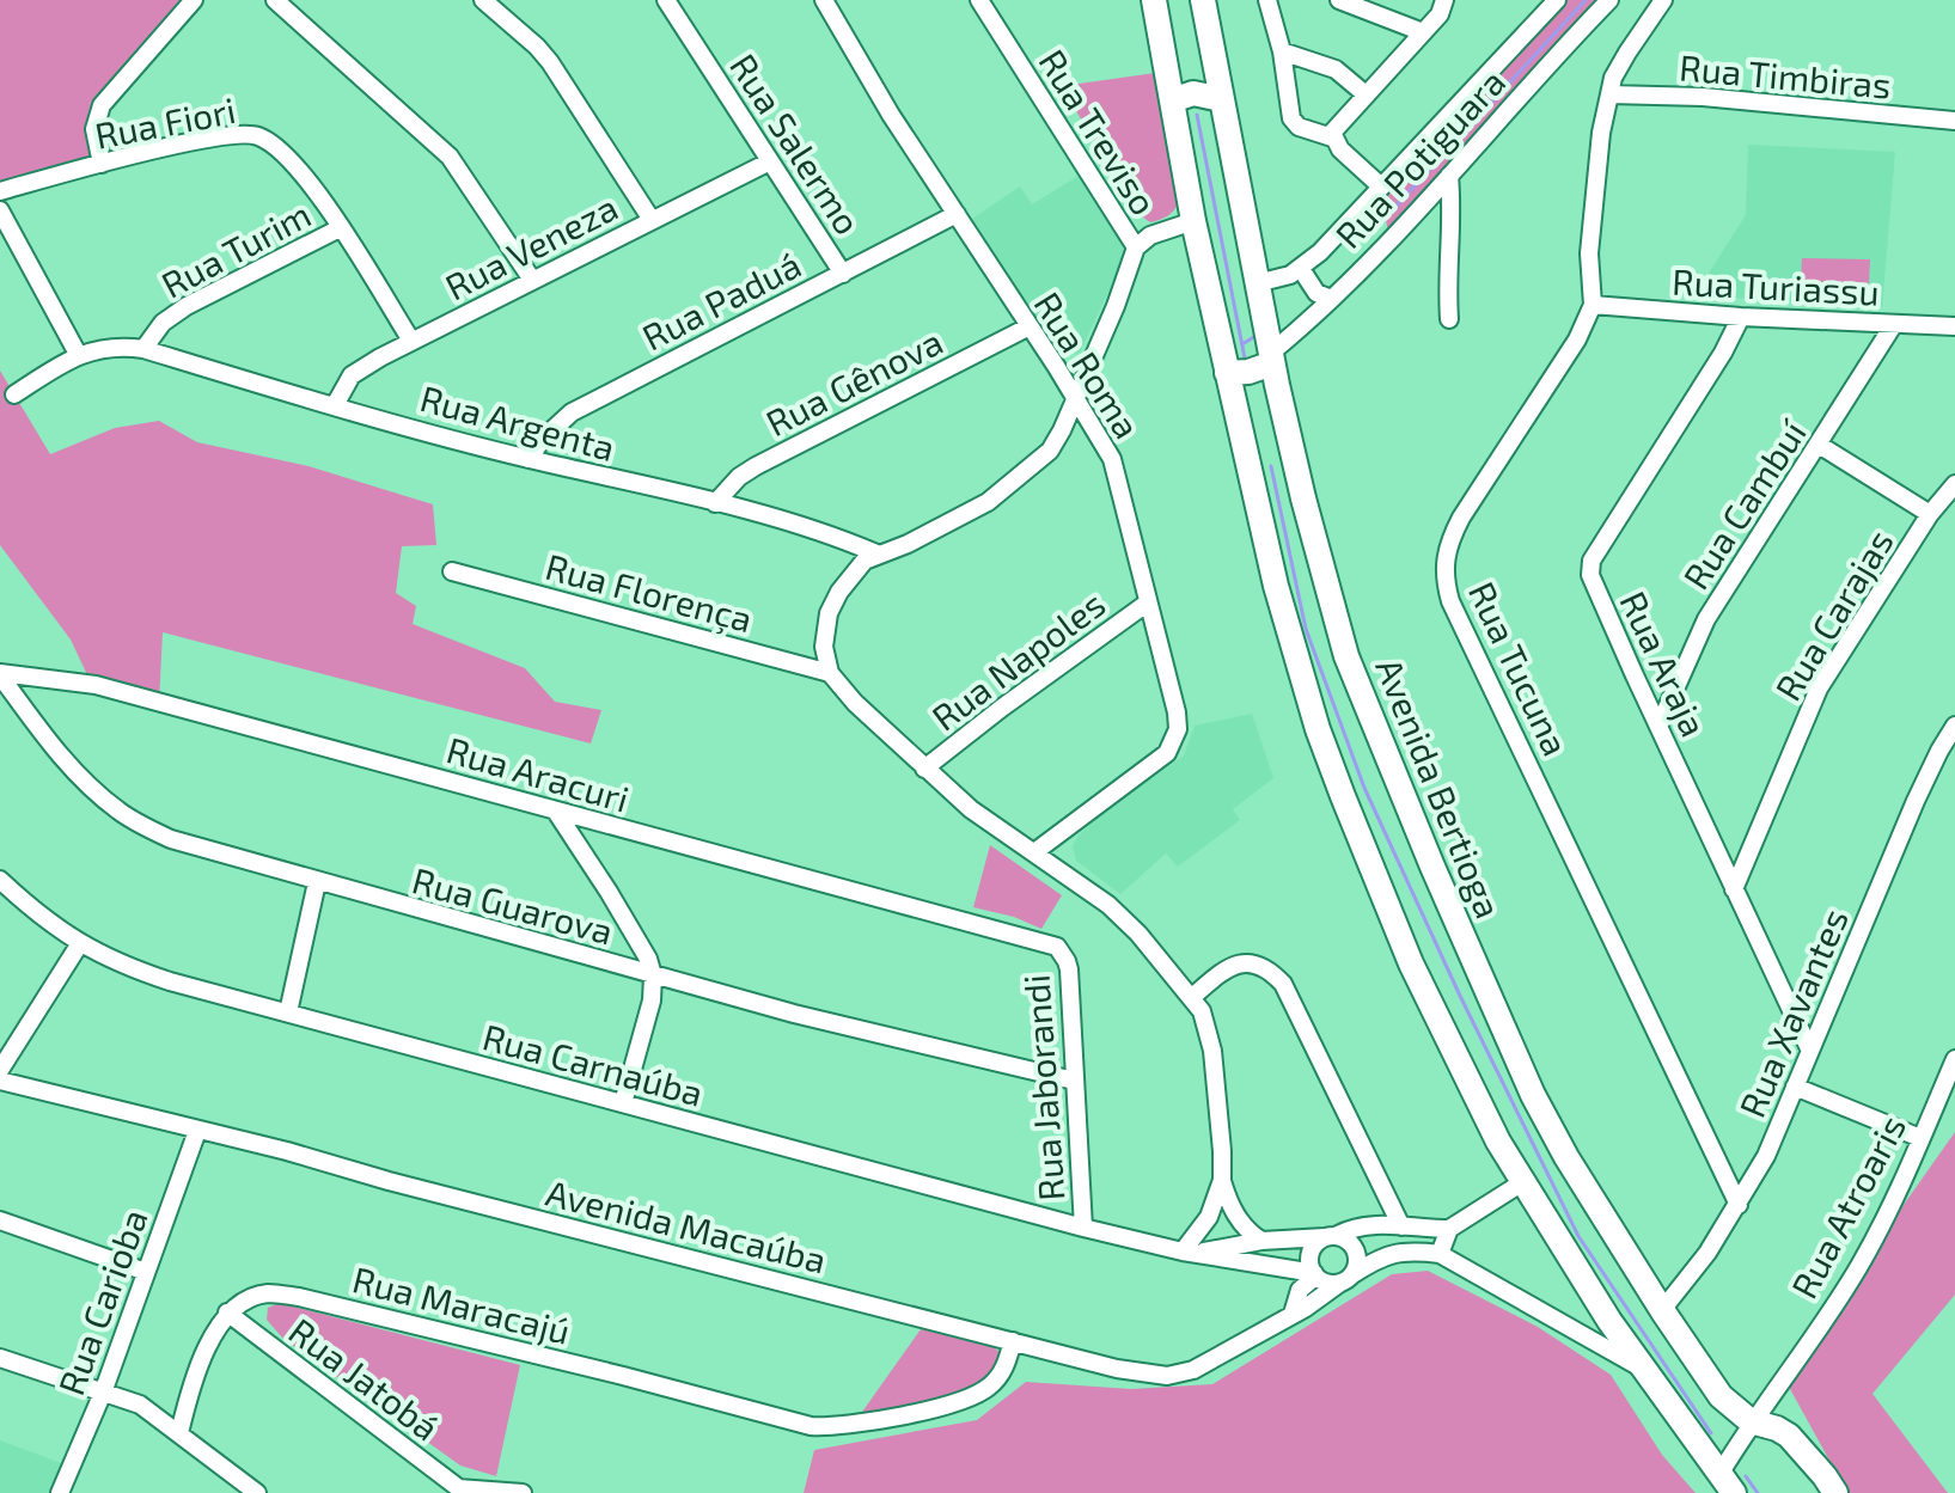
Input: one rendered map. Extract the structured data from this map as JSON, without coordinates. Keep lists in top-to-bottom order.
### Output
{
  "streets": {
    "street": [
      "Rua Timbiras",
      "Rua Fiori",
      "Rua Treviso",
      "Rua Salermo",
      "Rua Potiguara",
      "Rua Veneza",
      "Rua Turim",
      "Rua Turiassu",
      "Rua Paduá",
      "Rua Roma",
      "Rua Gênova",
      "Rua Argenta",
      "Rua Cambuí",
      "Rua Florença",
      "Rua Carajas",
      "Rua Napoles",
      "Rua Araja",
      "Rua Tucuna",
      "Rua Aracuri",
      "Avenida Bertioga",
      "Rua Guarova",
      "Rua Xavantes",
      "Rua Carnaúba",
      "Rua Jaborandi",
      "Rua Atroaris",
      "Avenida Macaúba",
      "Rua Carioba",
      "Rua Maracajú",
      "Rua Jatobá"
    ]
  },
  "crossings": [
    ["Rua Timbiras", "Rua Tucuna"],
    ["Rua Fiori", "Rua Veneza"],
    ["Rua Fiori", "Rua Turim"],
    ["Rua Salermo", "Rua Veneza"],
    ["Rua Salermo", "Rua Paduá"],
    ["Rua Potiguara", "Avenida Bertioga"],
    ["Rua Veneza", "Rua Argenta"],
    ["Rua Turim", "Rua Argenta"],
    ["Rua Turiassu", "Rua Cambuí"],
    ["Rua Turiassu", "Rua Araja"],
    ["Rua Turiassu", "Rua Tucuna"],
    ["Rua Paduá", "Rua Roma"],
    ["Rua Paduá", "Rua Argenta"],
    ["Rua Roma", "Rua Gênova"],
    ["Rua Roma", "Rua Napoles"],
    ["Rua Gênova", "Rua Argenta"],
    ["Rua Cambuí", "Rua Araja"],
    ["Rua Carajas", "Rua Araja"],
    ["Rua Araja", "Rua Xavantes"],
    ["Rua Tucuna", "Rua Xavantes"],
    ["Rua Aracuri", "Rua Guarova"],
    ["Rua Aracuri", "Rua Jaborandi"],
    ["Avenida Bertioga", "Rua Xavantes"],
    ["Avenida Bertioga", "Rua Atroaris"],
    ["Rua Guarova", "Rua Jaborandi"],
    ["Rua Carnaúba", "Rua Jaborandi"],
    ["Rua Carnaúba", "Avenida Macaúba"],
    ["Avenida Macaúba", "Rua Carioba"],
    ["Avenida Macaúba", "Rua Maracajú"],
    ["Rua Maracajú", "Rua Jatobá"]
  ]
}
